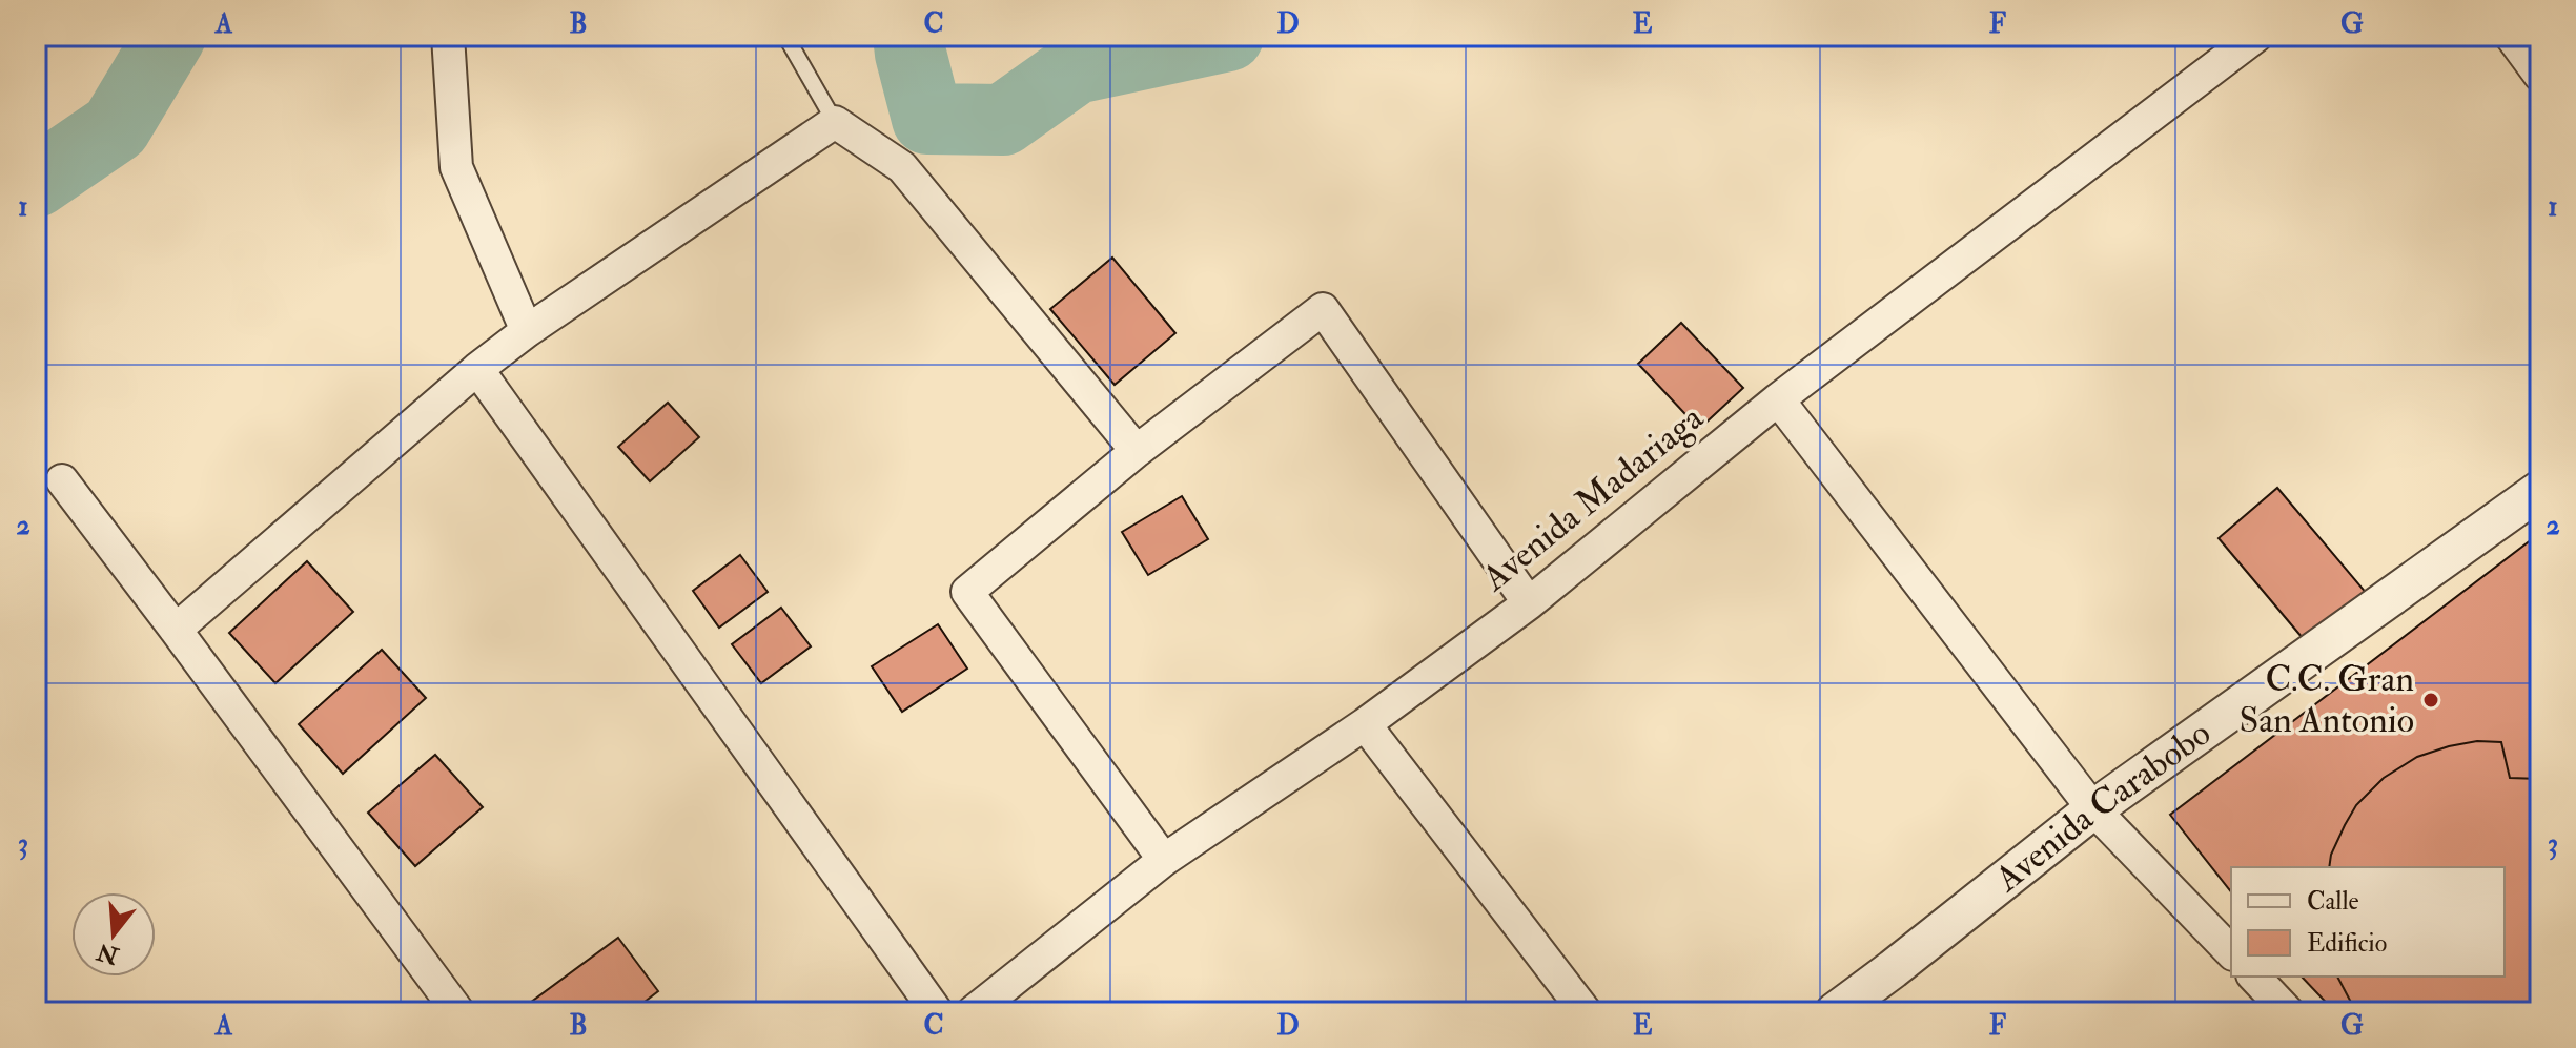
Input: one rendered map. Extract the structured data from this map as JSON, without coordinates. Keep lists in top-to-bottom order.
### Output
{
  "streets": {
    "street": ["Avenida Madariaga", "Avenida Carabobo"]
  },
  "places": ["C.C. Gran San Antonio"],
  "legend": ["Calle", "Edificio"],
  "north": "bottom",
  "grid": {
    "columns": [
      "A",
      "B",
      "C",
      "D",
      "E",
      "F",
      "G"
    ],
    "rows": ["1", "2", "3"]
  }
}
